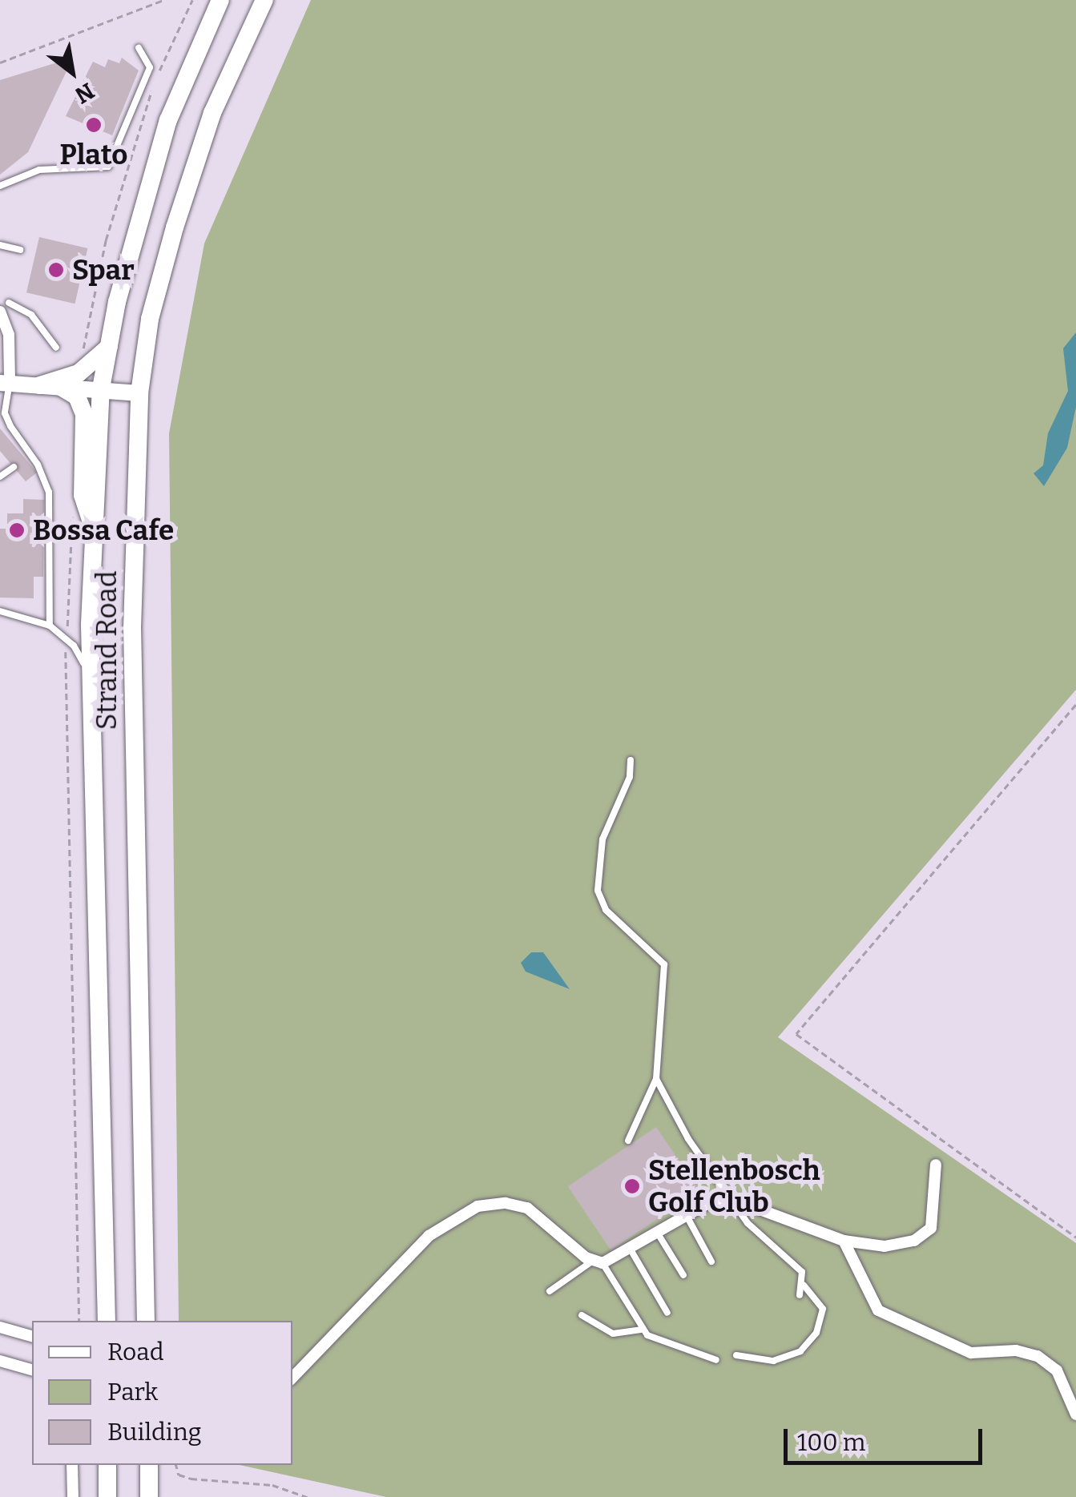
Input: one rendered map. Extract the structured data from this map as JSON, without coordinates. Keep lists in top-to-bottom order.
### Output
{
  "streets": {
    "main road": ["Strand Road"]
  },
  "places": [
    "Plato",
    "Spar",
    "Bossa Cafe",
    "Stellenbosch Golf Club"
  ],
  "legend": ["Road", "Park", "Building"],
  "scale_bar": "100 m",
  "north": "bottom right"
}
